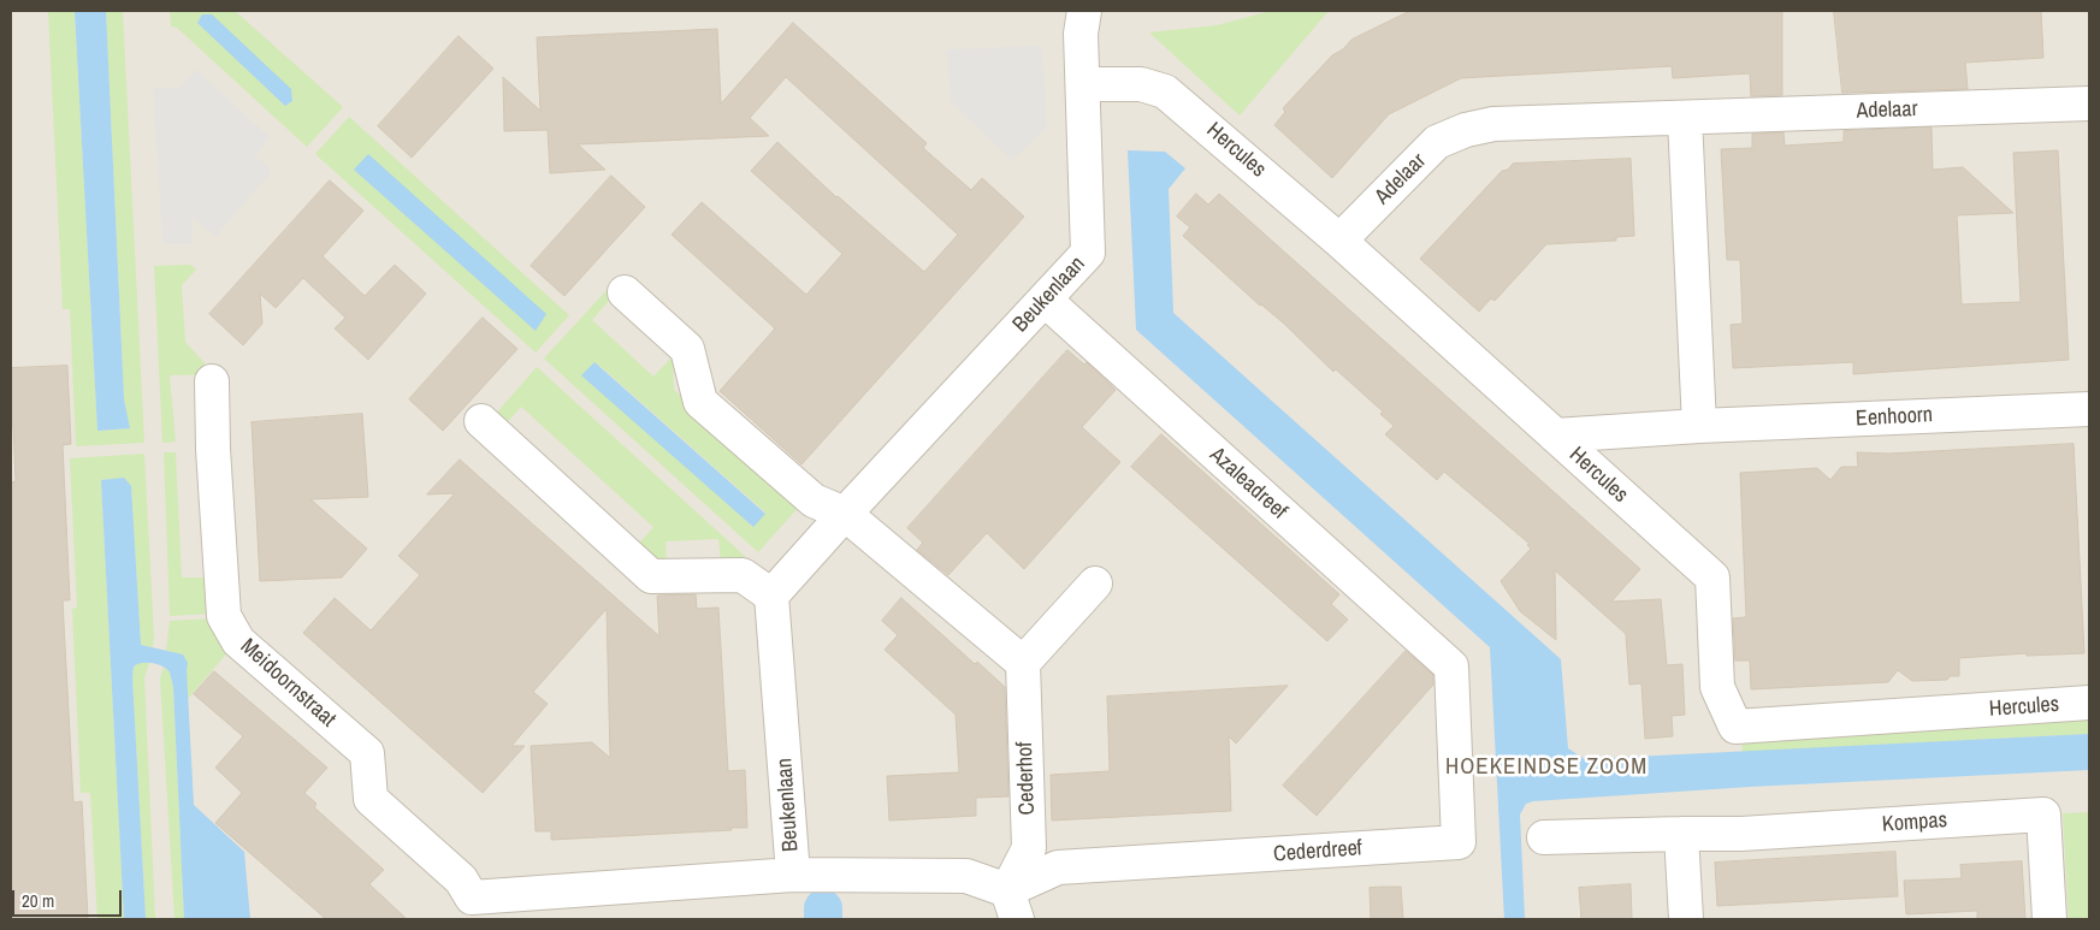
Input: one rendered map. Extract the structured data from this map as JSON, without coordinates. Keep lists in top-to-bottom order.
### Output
{
  "streets": {
    "street": [
      "Adelaar",
      "Hercules",
      "Beukenlaan",
      "Eenhoorn",
      "Azaleadreef",
      "Meidoornstraat",
      "Cederhof",
      "Kompas",
      "Cederdreef"
    ]
  },
  "crossings": [
    ["Adelaar", "Hercules"],
    ["Hercules", "Beukenlaan"],
    ["Hercules", "Eenhoorn"],
    ["Beukenlaan", "Azaleadreef"],
    ["Beukenlaan", "Meidoornstraat"],
    ["Beukenlaan", "Cederhof"],
    ["Beukenlaan", "Cederdreef"],
    ["Azaleadreef", "Cederdreef"],
    ["Cederhof", "Cederdreef"]
  ],
  "districts": ["HOEKEINDSE ZOOM"],
  "scale_bar": "20 m"
}
